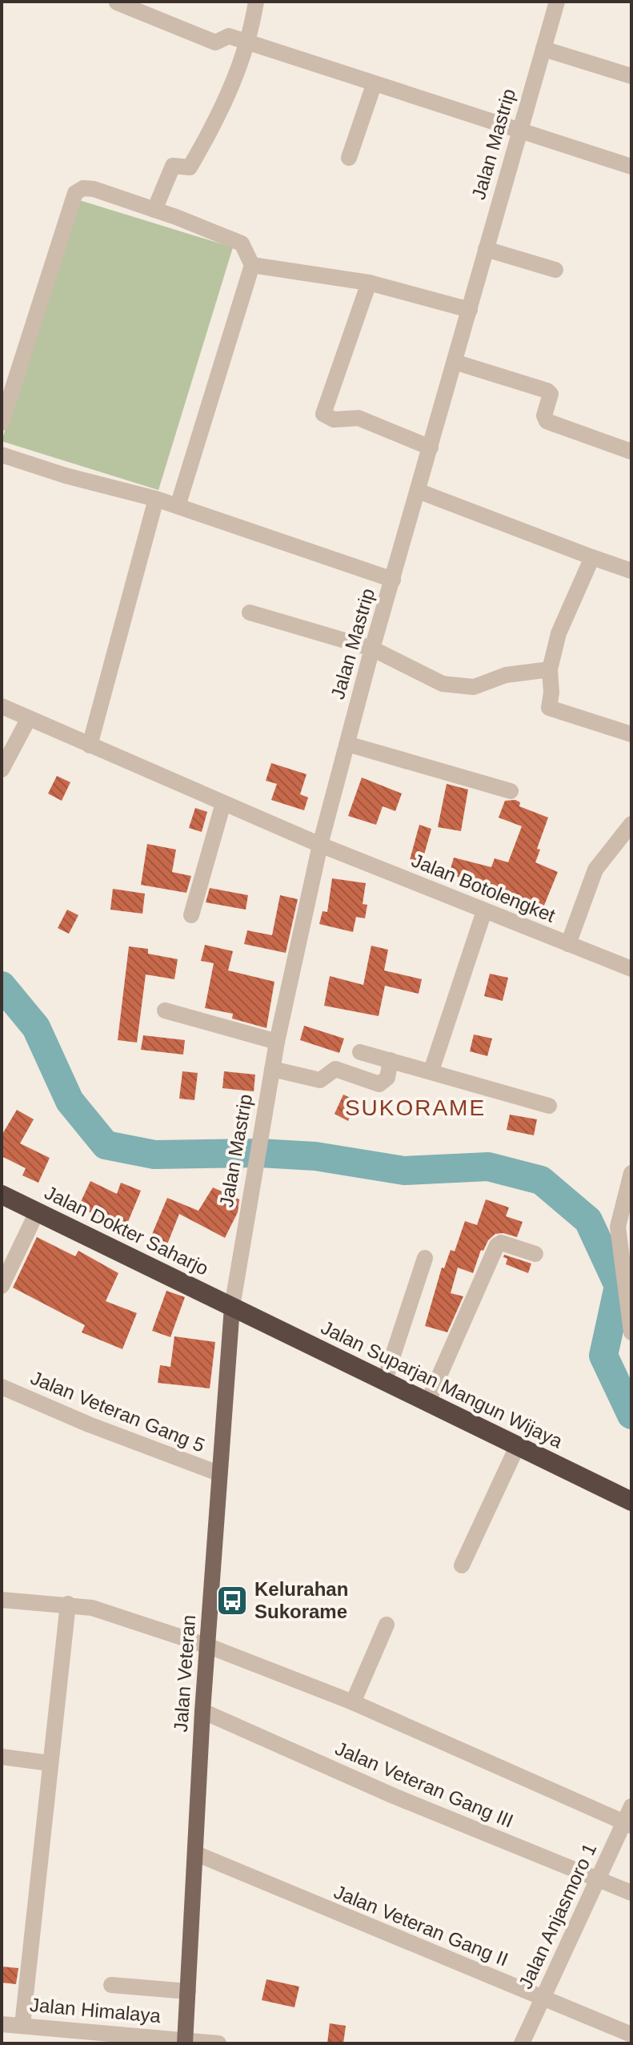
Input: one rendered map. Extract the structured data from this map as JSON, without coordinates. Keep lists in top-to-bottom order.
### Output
{
  "streets": {
    "highway": ["Jalan Dokter Saharjo", "Jalan Suparjan Mangun Wijaya"],
    "main road": ["Jalan Veteran"],
    "street": [
      "Jalan Mastrip",
      "Jalan Botolengket",
      "Jalan Veteran Gang 5",
      "Jalan Veteran Gang III",
      "Jalan Anjasmoro 1",
      "Jalan Veteran Gang II",
      "Jalan Himalaya"
    ]
  },
  "crossings": [
    ["Jalan Mastrip", "Jalan Botolengket"],
    ["Jalan Mastrip", "Jalan Dokter Saharjo"],
    ["Jalan Mastrip", "Jalan Suparjan Mangun Wijaya"],
    ["Jalan Mastrip", "Jalan Veteran"],
    ["Jalan Dokter Saharjo", "Jalan Suparjan Mangun Wijaya"],
    ["Jalan Dokter Saharjo", "Jalan Veteran"],
    ["Jalan Suparjan Mangun Wijaya", "Jalan Veteran"],
    ["Jalan Veteran Gang 5", "Jalan Veteran"],
    ["Jalan Veteran", "Jalan Veteran Gang III"],
    ["Jalan Veteran", "Jalan Veteran Gang II"],
    ["Jalan Veteran", "Jalan Himalaya"],
    ["Jalan Veteran Gang III", "Jalan Anjasmoro 1"],
    ["Jalan Anjasmoro 1", "Jalan Veteran Gang II"]
  ],
  "districts": ["SUKORAME"],
  "places": {
    "bus stop": ["Kelurahan Sukorame"]
  }
}
